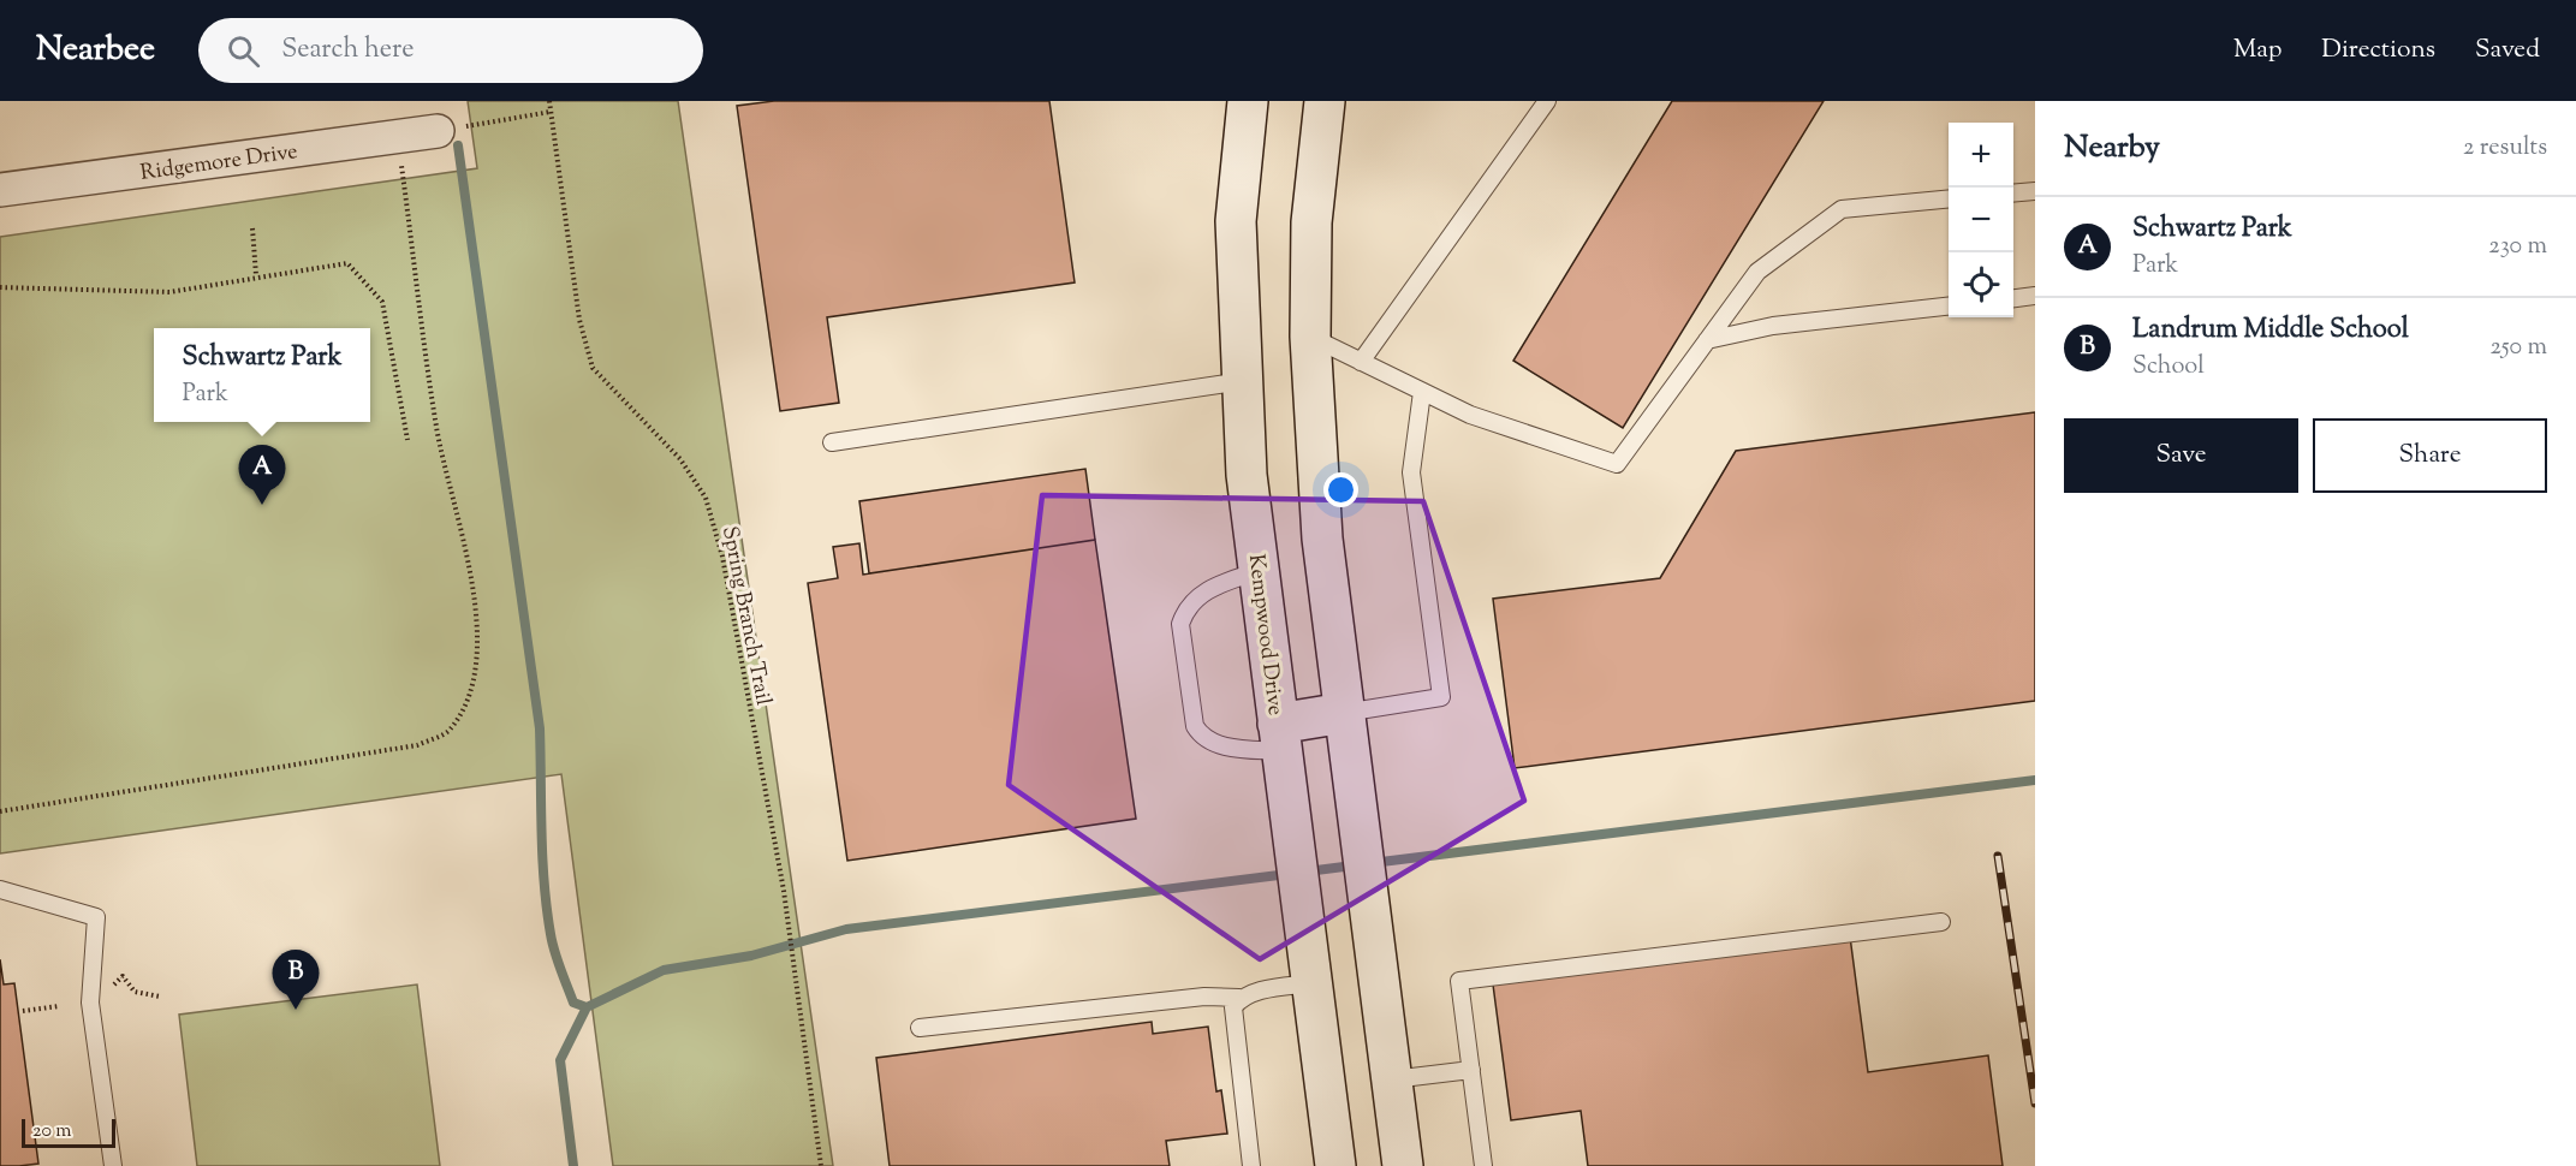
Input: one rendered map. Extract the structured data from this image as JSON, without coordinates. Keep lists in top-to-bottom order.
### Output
{
  "streets": {
    "main road": ["Kempwood Drive"],
    "street": ["Ridgemore Drive"],
    "path": ["Spring Branch Trail"]
  },
  "scale_bar": "20 m",
  "page": {
    "header": "Nearbee",
    "search": "Search here",
    "nav": ["Map", "Directions", "Saved"],
    "heading": ["Nearby", "2 results"],
    "map_buttons": ["+", "−"],
    "list": [
      {
        "mark": "A",
        "name": "Schwartz Park",
        "note": "Park",
        "value": "230 m"
      },
      {
        "mark": "B",
        "name": "Landrum Middle School",
        "note": "School",
        "value": "250 m"
      }
    ],
    "popup": ["Schwartz Park", "Park"],
    "buttons": ["Save", "Share"],
    "pins": ["A", "B"],
    "scale": "20 m"
  }
}
